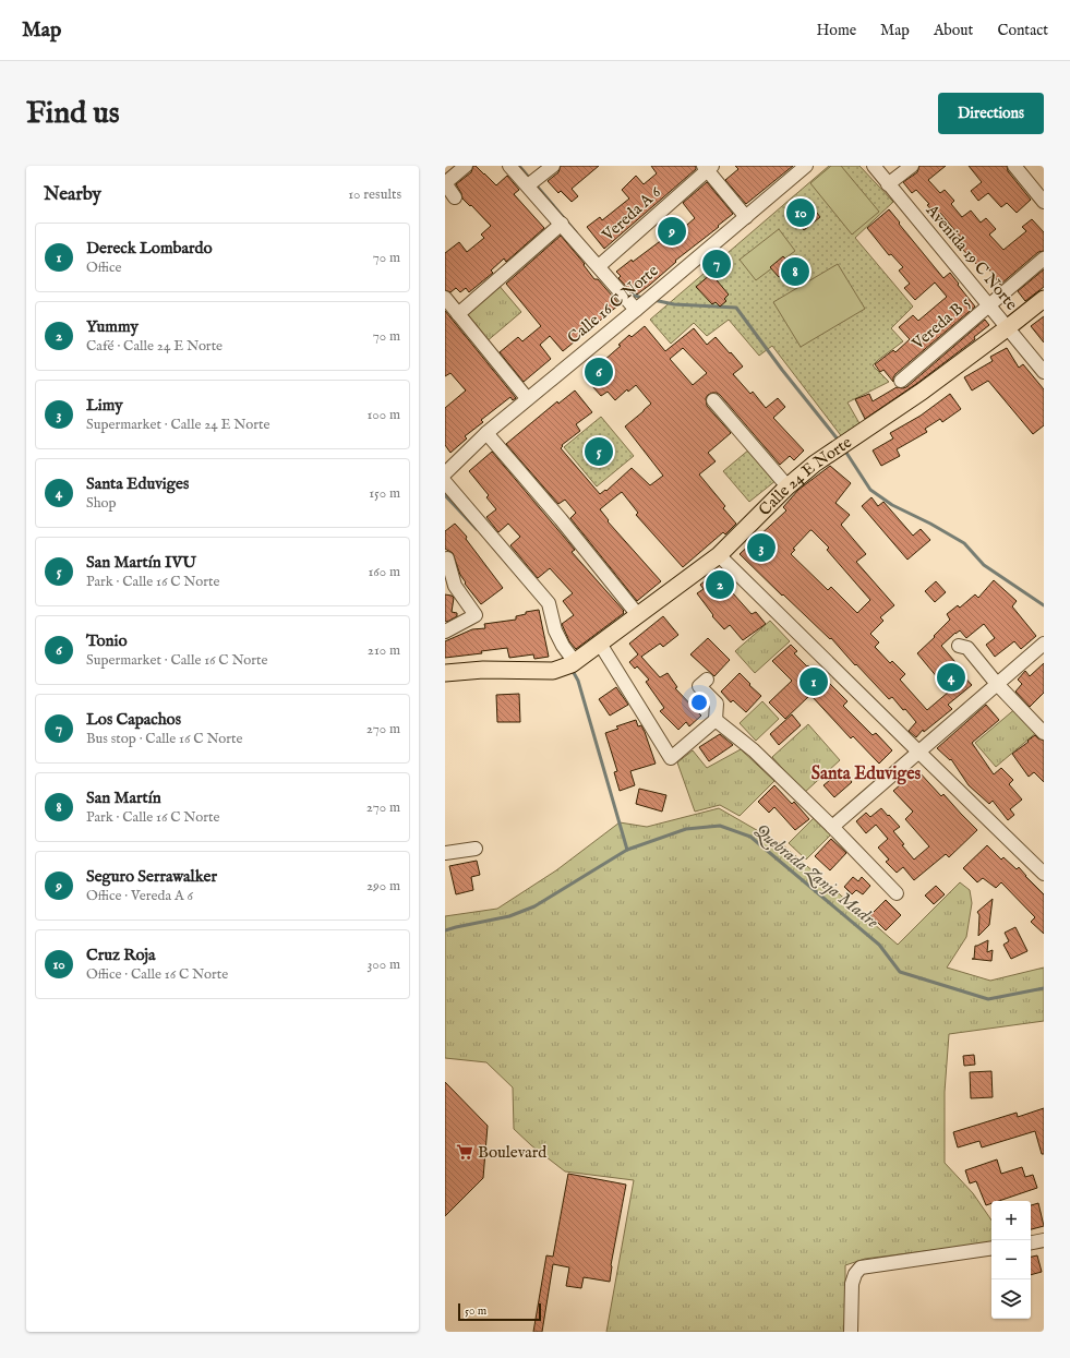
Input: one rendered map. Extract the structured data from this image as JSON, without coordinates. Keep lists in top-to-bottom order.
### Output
{
  "streets": {
    "main road": ["Calle 24 E Norte"],
    "street": [
      "Vereda A 6",
      "Avenida 19 C Norte",
      "Calle 16 C Norte",
      "Vereda B 5"
    ]
  },
  "crossings": [
    ["Avenida 19 C Norte", "Vereda B 5"],
    ["Avenida 19 C Norte", "Calle 24 E Norte"]
  ],
  "districts": ["Santa Eduviges"],
  "water": ["Quebrada Zanja Madre"],
  "places": {
    "supermarket": ["Boulevard"]
  },
  "scale_bar": "50 m",
  "page": {
    "header": "Map",
    "nav": [
      "Home",
      "Map",
      "About",
      "Contact"
    ],
    "buttons": "Directions",
    "title": "Find us",
    "heading": ["Nearby", "10 results"],
    "pins": [
      "10",
      "9",
      "7",
      "8",
      "6",
      "5",
      "3",
      "2",
      "4",
      "1"
    ],
    "list": [
      {
        "mark": "1",
        "name": "Dereck Lombardo",
        "note": "Office",
        "value": "70 m"
      },
      {
        "mark": "2",
        "name": "Yummy",
        "note": "Café · Calle 24 E Norte",
        "value": "70 m"
      },
      {
        "mark": "3",
        "name": "Limy",
        "note": "Supermarket · Calle 24 E Norte",
        "value": "100 m"
      },
      {
        "mark": "4",
        "name": "Santa Eduviges",
        "note": "Shop",
        "value": "150 m"
      },
      {
        "mark": "5",
        "name": "San Martín IVU",
        "note": "Park · Calle 16 C Norte",
        "value": "160 m"
      },
      {
        "mark": "6",
        "name": "Tonio",
        "note": "Supermarket · Calle 16 C Norte",
        "value": "210 m"
      },
      {
        "mark": "7",
        "name": "Los Capachos",
        "note": "Bus stop · Calle 16 C Norte",
        "value": "270 m"
      },
      {
        "mark": "8",
        "name": "San Martín",
        "note": "Park · Calle 16 C Norte",
        "value": "270 m"
      },
      {
        "mark": "9",
        "name": "Seguro Serrawalker",
        "note": "Office · Vereda A 6",
        "value": "290 m"
      },
      {
        "mark": "10",
        "name": "Cruz Roja",
        "note": "Office · Calle 16 C Norte",
        "value": "300 m"
      }
    ],
    "map_buttons": ["+", "−"],
    "scale": "50 m"
  }
}
